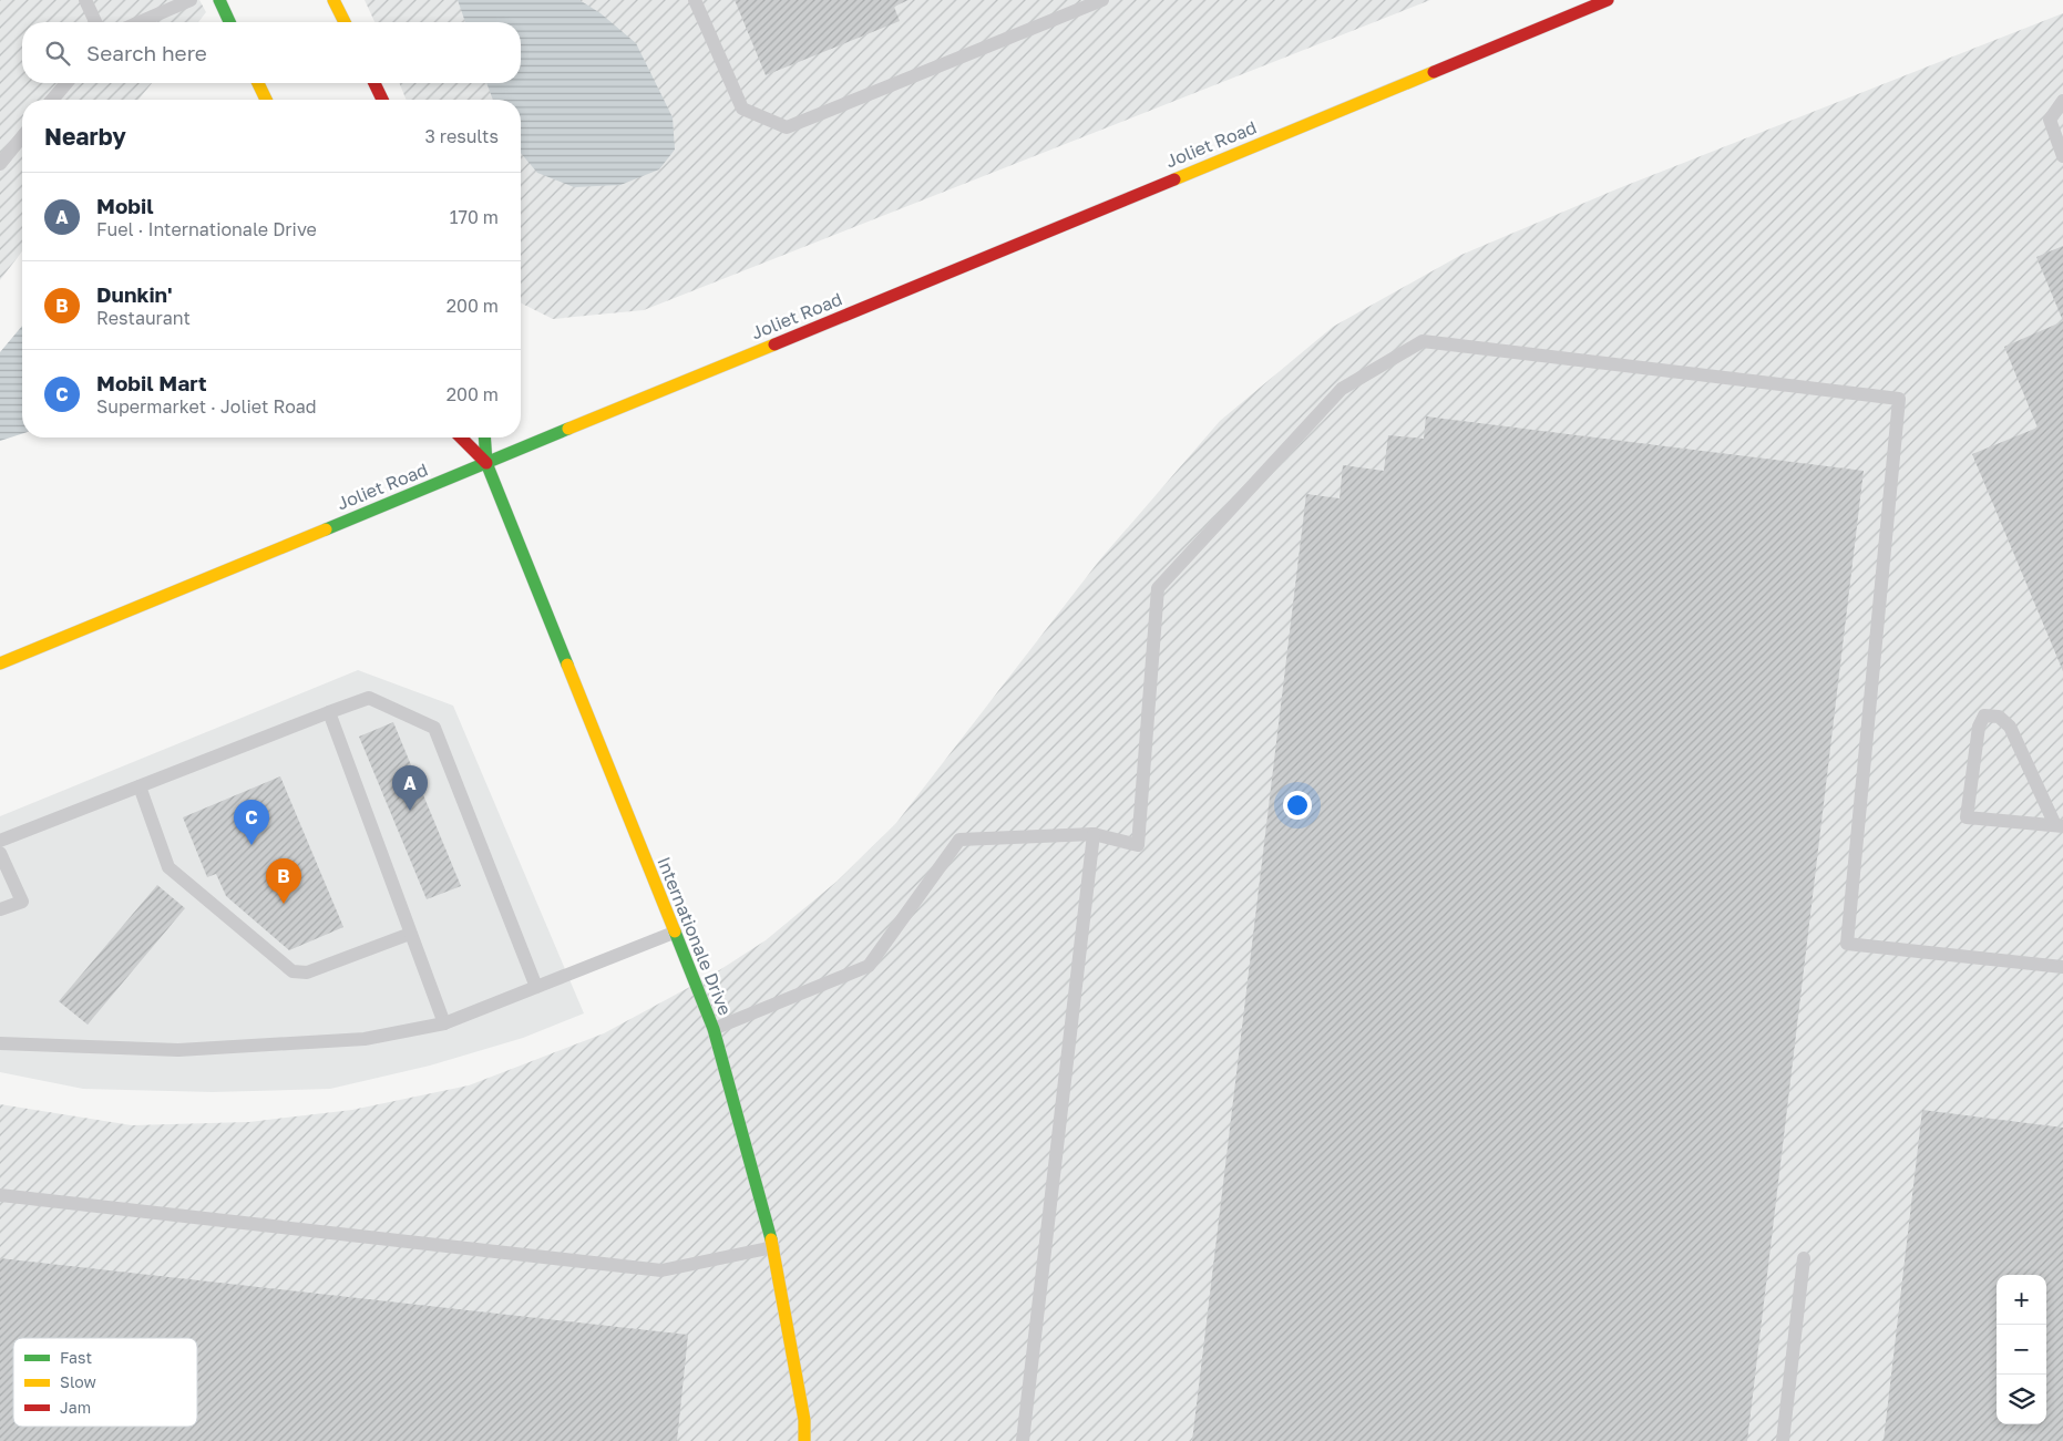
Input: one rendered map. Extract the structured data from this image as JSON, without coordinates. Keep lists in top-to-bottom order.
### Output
{
  "streets": {
    "main road": ["Joliet Road", "Internationale Drive"]
  },
  "crossings": [
    ["Joliet Road", "Internationale Drive"]
  ],
  "legend": ["Fast", "Slow", "Jam"],
  "page": {
    "search": "Search here",
    "heading": ["Nearby", "3 results"],
    "list": [
      {
        "mark": "A",
        "name": "Mobil",
        "note": "Fuel · Internationale Drive",
        "value": "170 m"
      },
      {
        "mark": "B",
        "name": "Dunkin'",
        "note": "Restaurant",
        "value": "200 m"
      },
      {
        "mark": "C",
        "name": "Mobil Mart",
        "note": "Supermarket · Joliet Road",
        "value": "200 m"
      }
    ],
    "pins": ["A", "C", "B"],
    "map_buttons": ["+", "−"]
  }
}
